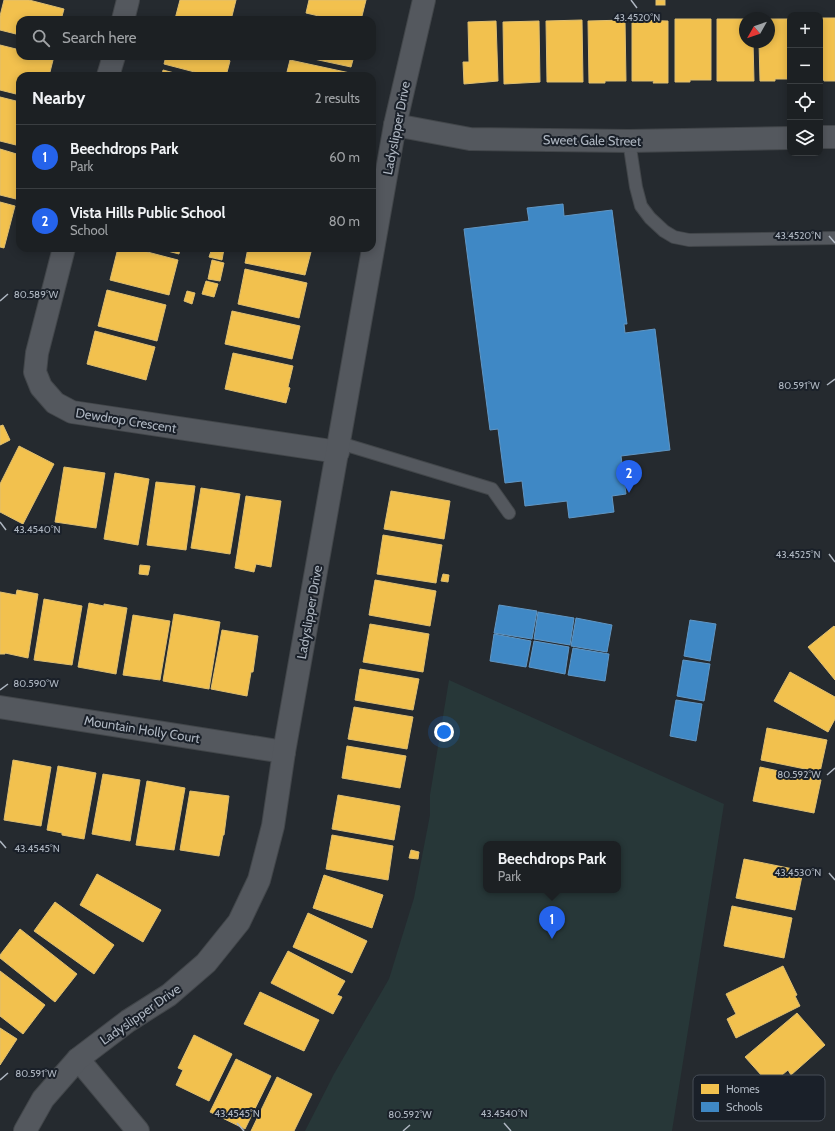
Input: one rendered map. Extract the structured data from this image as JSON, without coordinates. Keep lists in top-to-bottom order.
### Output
{
  "streets": {
    "street": [
      "Ladyslipper Drive",
      "Sweet Gale Street",
      "Dewdrop Crescent",
      "Mountain Holly Court"
    ]
  },
  "crossings": [
    ["Ladyslipper Drive", "Sweet Gale Street"],
    ["Ladyslipper Drive", "Dewdrop Crescent"],
    ["Ladyslipper Drive", "Mountain Holly Court"]
  ],
  "legend": ["Homes", "Schools"],
  "north": "bottom left",
  "page": {
    "map_buttons": ["+", "−"],
    "search": "Search here",
    "heading": ["Nearby", "2 results"],
    "list": [
      {
        "mark": "1",
        "name": "Beechdrops Park",
        "note": "Park",
        "value": "60 m"
      },
      {
        "mark": "2",
        "name": "Vista Hills Public School",
        "note": "School",
        "value": "80 m"
      }
    ],
    "pins": ["2", "1"],
    "popup": ["Beechdrops Park", "Park"]
  },
  "coordinates": [
    "43.4520°N",
    "80.589°W",
    "80.591°W",
    "43.4540°N",
    "43.4525°N",
    "80.590°W",
    "80.592°W",
    "43.4545°N",
    "43.4530°N"
  ]
}
